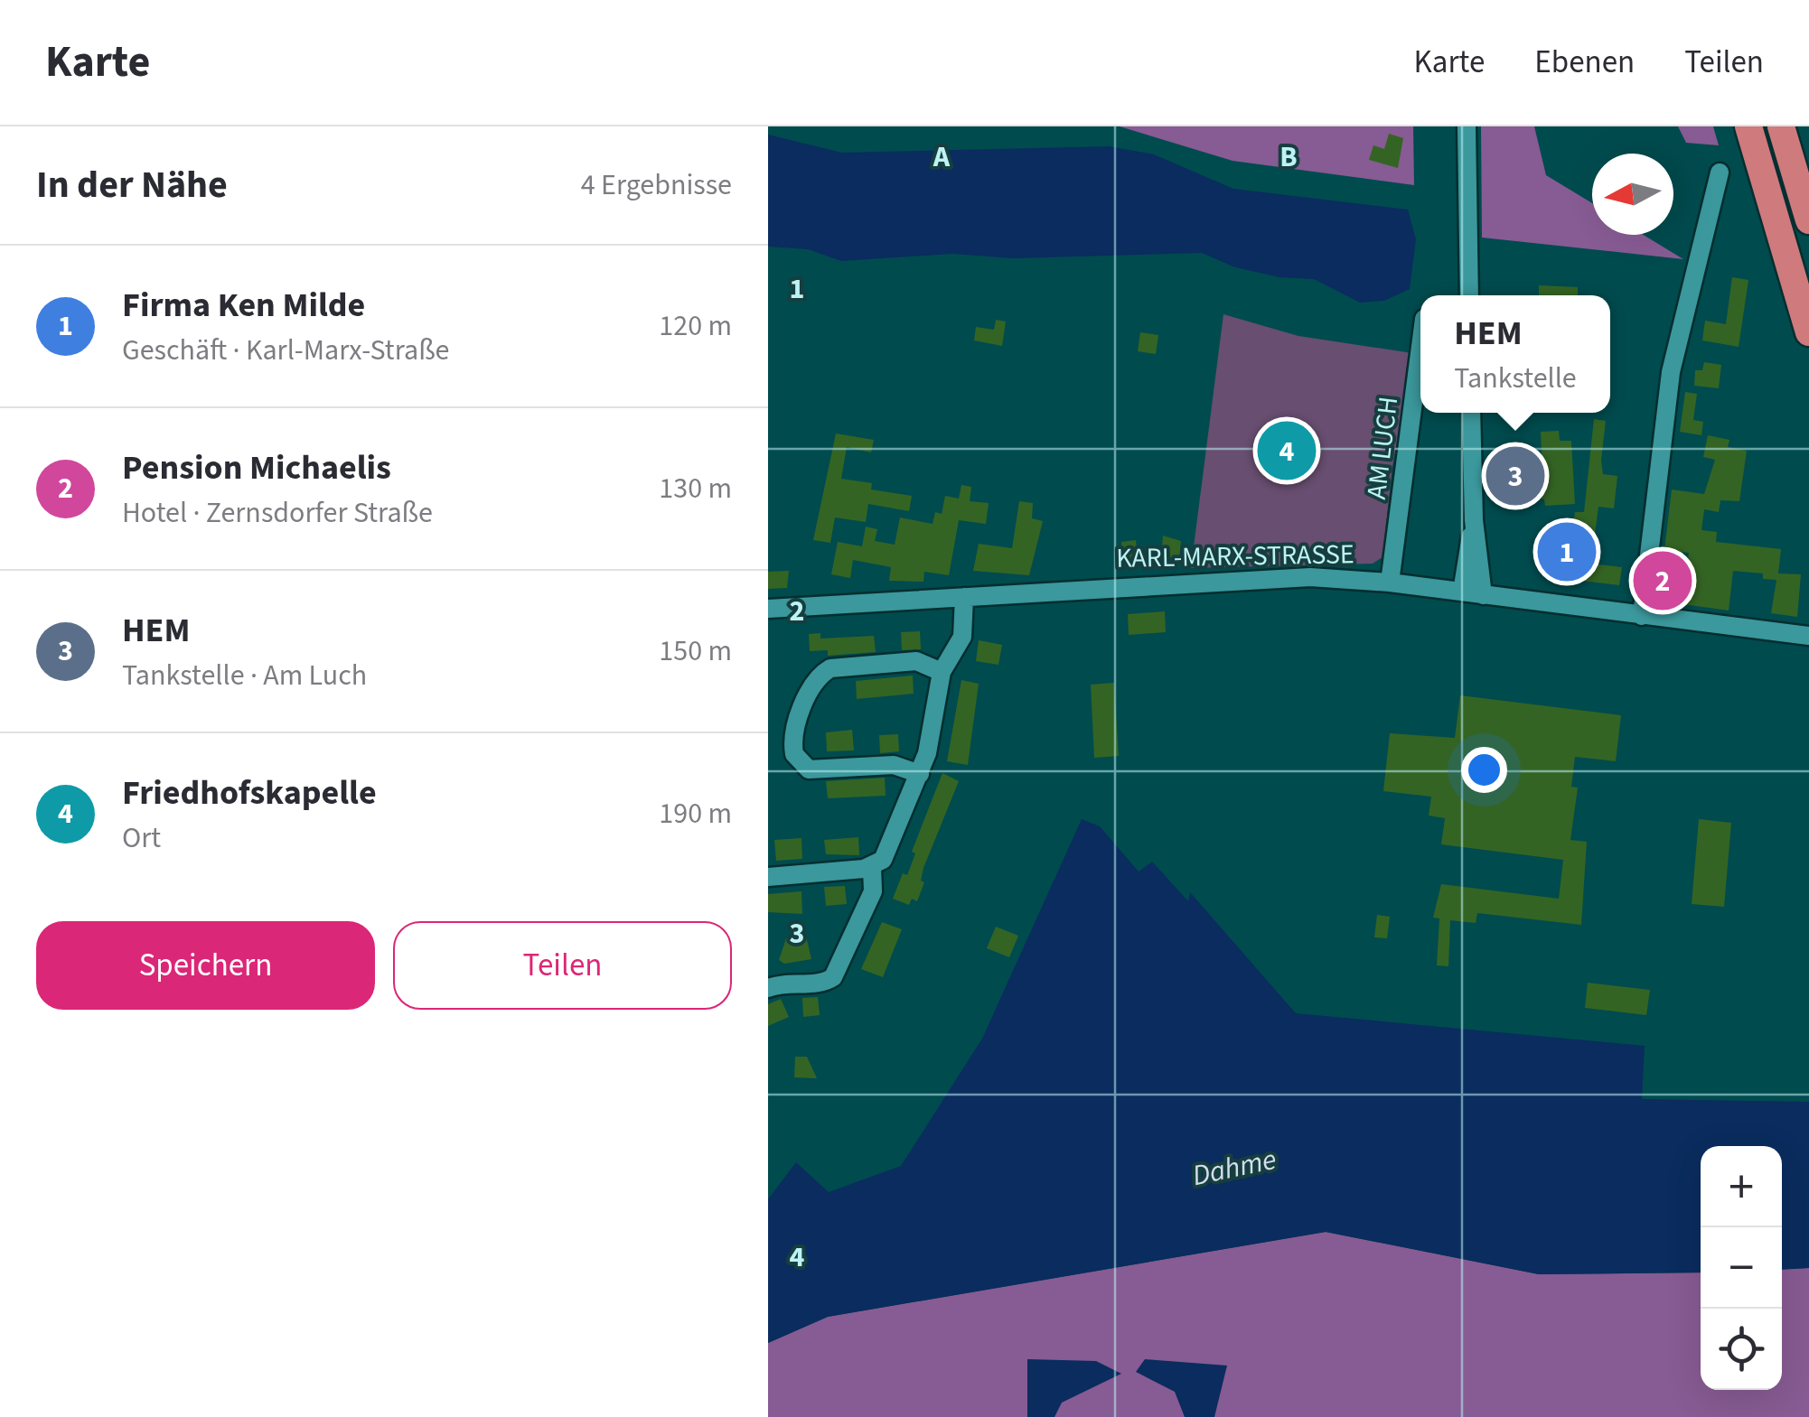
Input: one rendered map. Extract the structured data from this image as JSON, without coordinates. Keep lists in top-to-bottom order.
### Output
{
  "streets": {
    "street": ["AM LUCH", "KARL-MARX-STRASSE"]
  },
  "crossings": [
    ["AM LUCH", "KARL-MARX-STRASSE"]
  ],
  "water": ["Dahme"],
  "north": "left",
  "page": {
    "header": "Karte",
    "nav": ["Karte", "Ebenen", "Teilen"],
    "heading": ["In der Nähe", "4 Ergebnisse"],
    "list": [
      {
        "mark": "1",
        "name": "Firma Ken Milde",
        "note": "Geschäft · Karl-Marx-Straße",
        "value": "120 m"
      },
      {
        "mark": "2",
        "name": "Pension Michaelis",
        "note": "Hotel · Zernsdorfer Straße",
        "value": "130 m"
      },
      {
        "mark": "3",
        "name": "HEM",
        "note": "Tankstelle · Am Luch",
        "value": "150 m"
      },
      {
        "mark": "4",
        "name": "Friedhofskapelle",
        "note": "Ort",
        "value": "190 m"
      }
    ],
    "popup": ["HEM", "Tankstelle"],
    "pins": [
      "4",
      "3",
      "1",
      "2"
    ],
    "buttons": ["Speichern", "Teilen"],
    "map_buttons": ["+", "−"]
  },
  "grid": {
    "columns": ["A", "B"],
    "rows": [
      "1",
      "2",
      "3",
      "4"
    ]
  }
}
